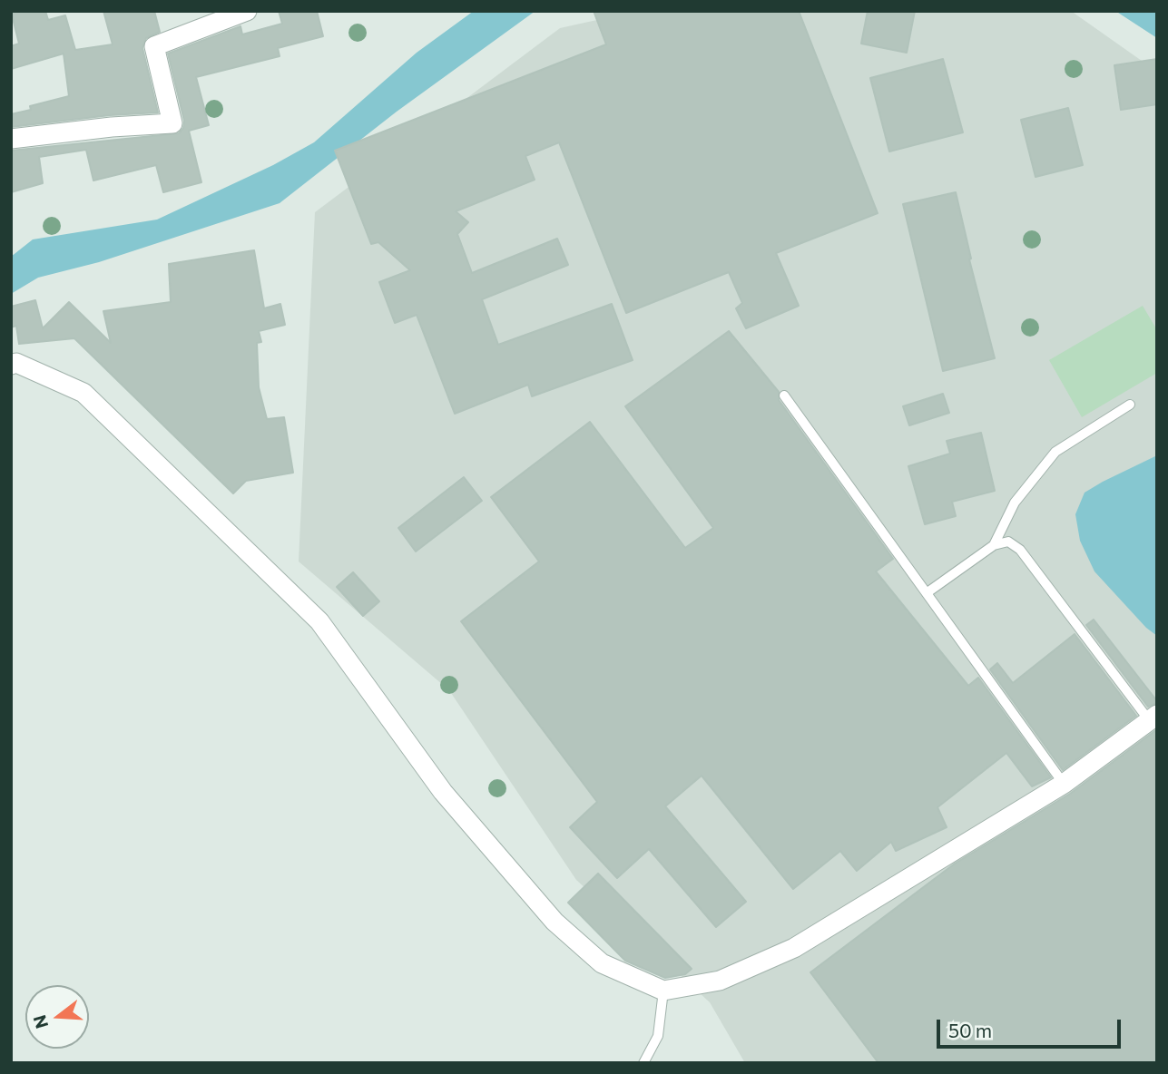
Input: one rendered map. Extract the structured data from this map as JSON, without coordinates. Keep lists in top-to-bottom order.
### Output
{
  "scale_bar": "50 m",
  "north": "left"
}
